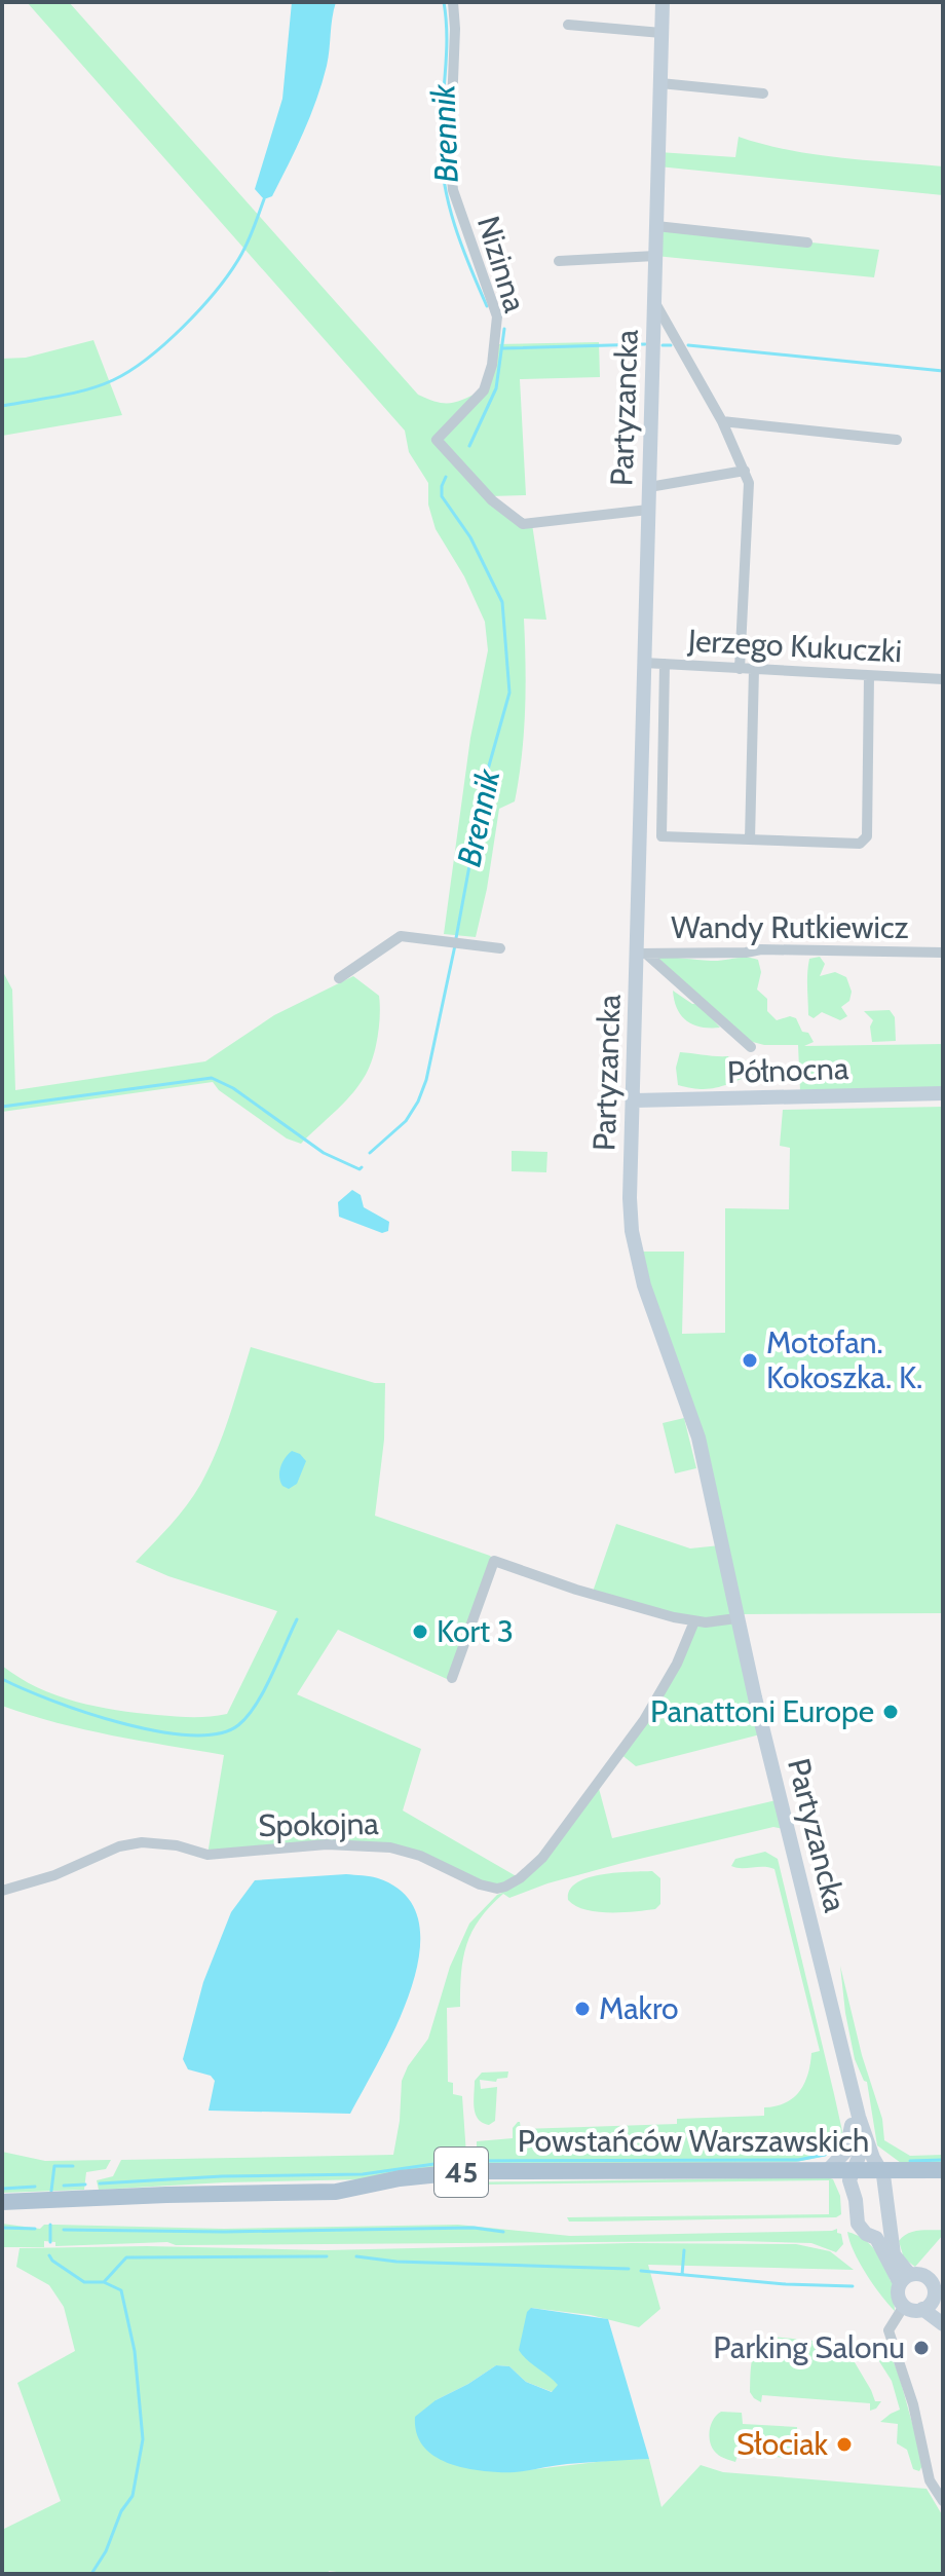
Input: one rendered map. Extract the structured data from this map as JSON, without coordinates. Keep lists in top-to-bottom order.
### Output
{
  "streets": {
    "main road": [
      "Partyzancka",
      "Północna",
      "Powstańców Warszawskich",
      "45"
    ],
    "street": [
      "Nizinna",
      "Jerzego Kukuczki",
      "Wandy Rutkiewicz",
      "Spokojna"
    ]
  },
  "crossings": [
    ["Nizinna", "Partyzancka"],
    ["Partyzancka", "Jerzego Kukuczki"],
    ["Partyzancka", "Wandy Rutkiewicz"],
    ["Partyzancka", "Północna"],
    ["Partyzancka", "Powstańców Warszawskich"]
  ],
  "water": ["Brennik"],
  "places": [
    "Motofan. Kokoszka. K.",
    "Kort 3",
    "Panattoni Europe",
    "Makro",
    "Parking Salonu",
    "Słociak"
  ]
}
